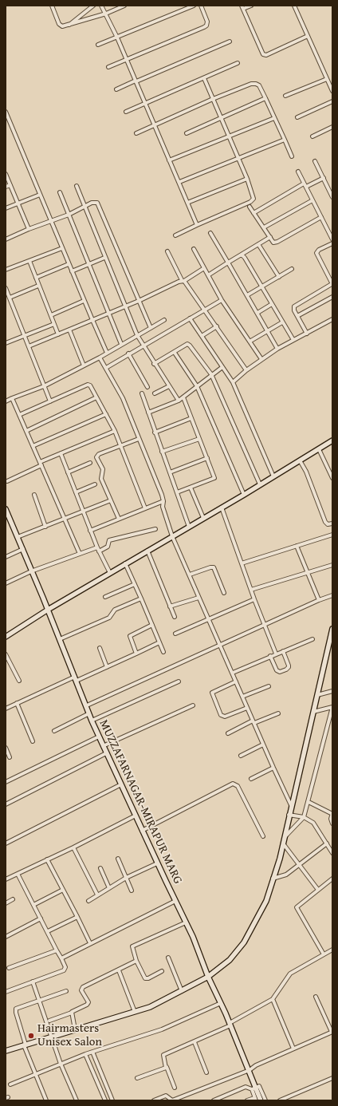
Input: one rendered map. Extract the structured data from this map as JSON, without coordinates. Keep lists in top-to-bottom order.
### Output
{
  "streets": {
    "main road": ["MUZZAFARNAGAR-MIRAPUR MARG"]
  },
  "places": ["Hairmasters Unisex Salon"]
}
